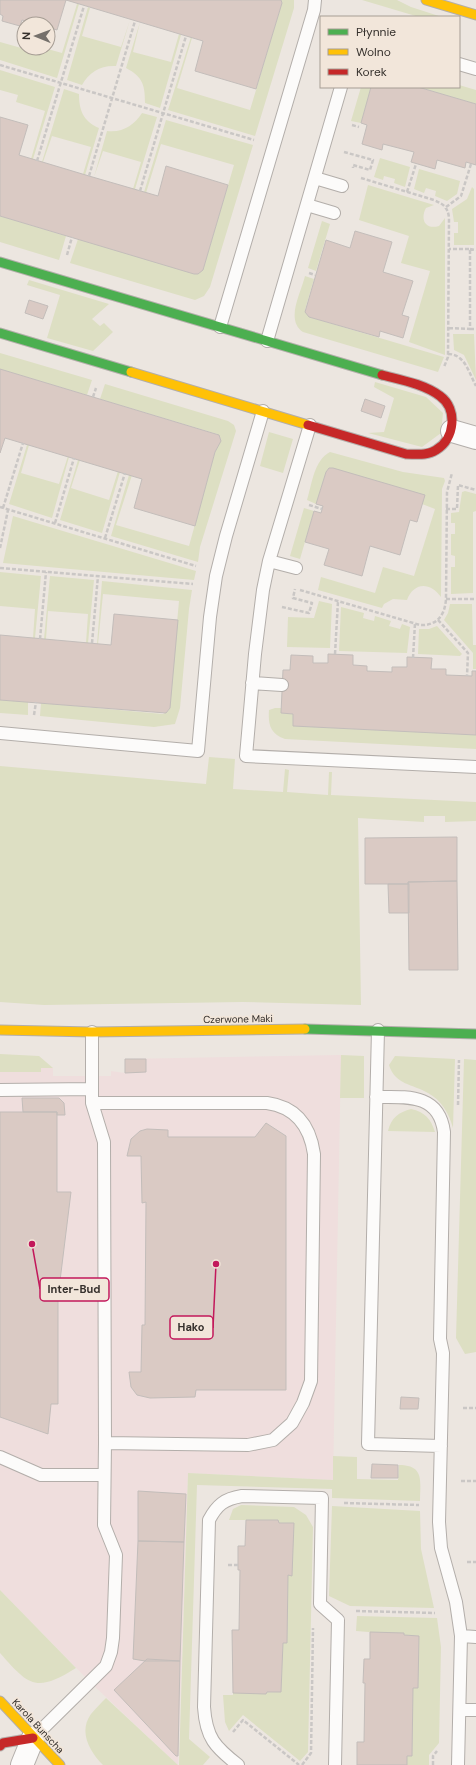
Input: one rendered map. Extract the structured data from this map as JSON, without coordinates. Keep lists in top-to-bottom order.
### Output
{
  "streets": {
    "street": ["Czerwone Maki", "Karola Bunscha"]
  },
  "places": ["Inter-Bud", "Hako"],
  "legend": ["Płynnie", "Wolno", "Korek"],
  "north": "left"
}
